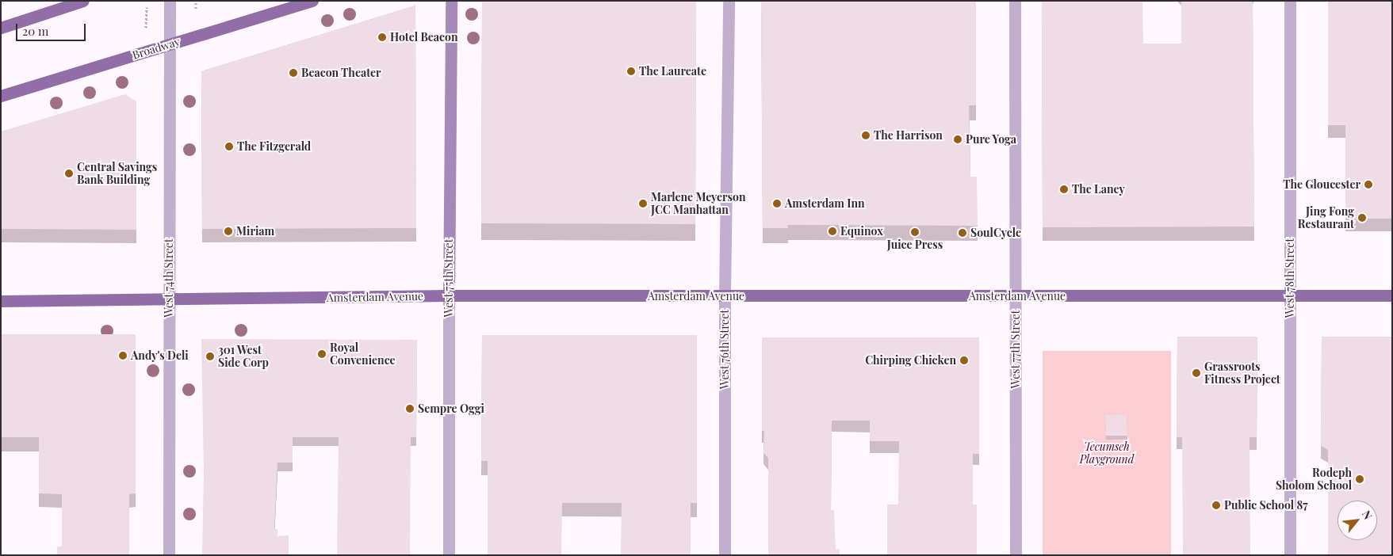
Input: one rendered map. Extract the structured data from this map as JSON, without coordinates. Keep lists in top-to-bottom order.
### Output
{
  "streets": {
    "main road": ["Broadway", "West 75th Street", "Amsterdam Avenue"],
    "street": [
      "West 74th Street",
      "West 78th Street",
      "West 76th Street",
      "West 77th Street"
    ]
  },
  "crossings": [
    ["Broadway", "West 74th Street"],
    ["West 74th Street", "Amsterdam Avenue"],
    ["West 75th Street", "Amsterdam Avenue"],
    ["West 78th Street", "Amsterdam Avenue"],
    ["Amsterdam Avenue", "West 76th Street"],
    ["Amsterdam Avenue", "West 77th Street"]
  ],
  "parks": ["Tecumseh Playground"],
  "places": [
    "Hotel Beacon",
    "The Laureate",
    "Beacon Theater",
    "The Harrison",
    "Pure Yoga",
    "The Fitzgerald",
    "Central Savings Bank Building",
    "The Gloucester",
    "The Laney",
    "Marlene Meyerson JCC Manhattan",
    "Amsterdam Inn",
    "Jing Fong Restaurant",
    "Miriam",
    "Equinox",
    "Juice Press",
    "SoulCycle",
    "Royal Convenience",
    "Andy's Deli",
    "301 West Side Corp",
    "Chirping Chicken",
    "Grassroots Fitness Project",
    "Sempre Oggi",
    "Rodeph Sholom School",
    "Public School 87"
  ],
  "scale_bar": "20 m",
  "north": "top right"
}
